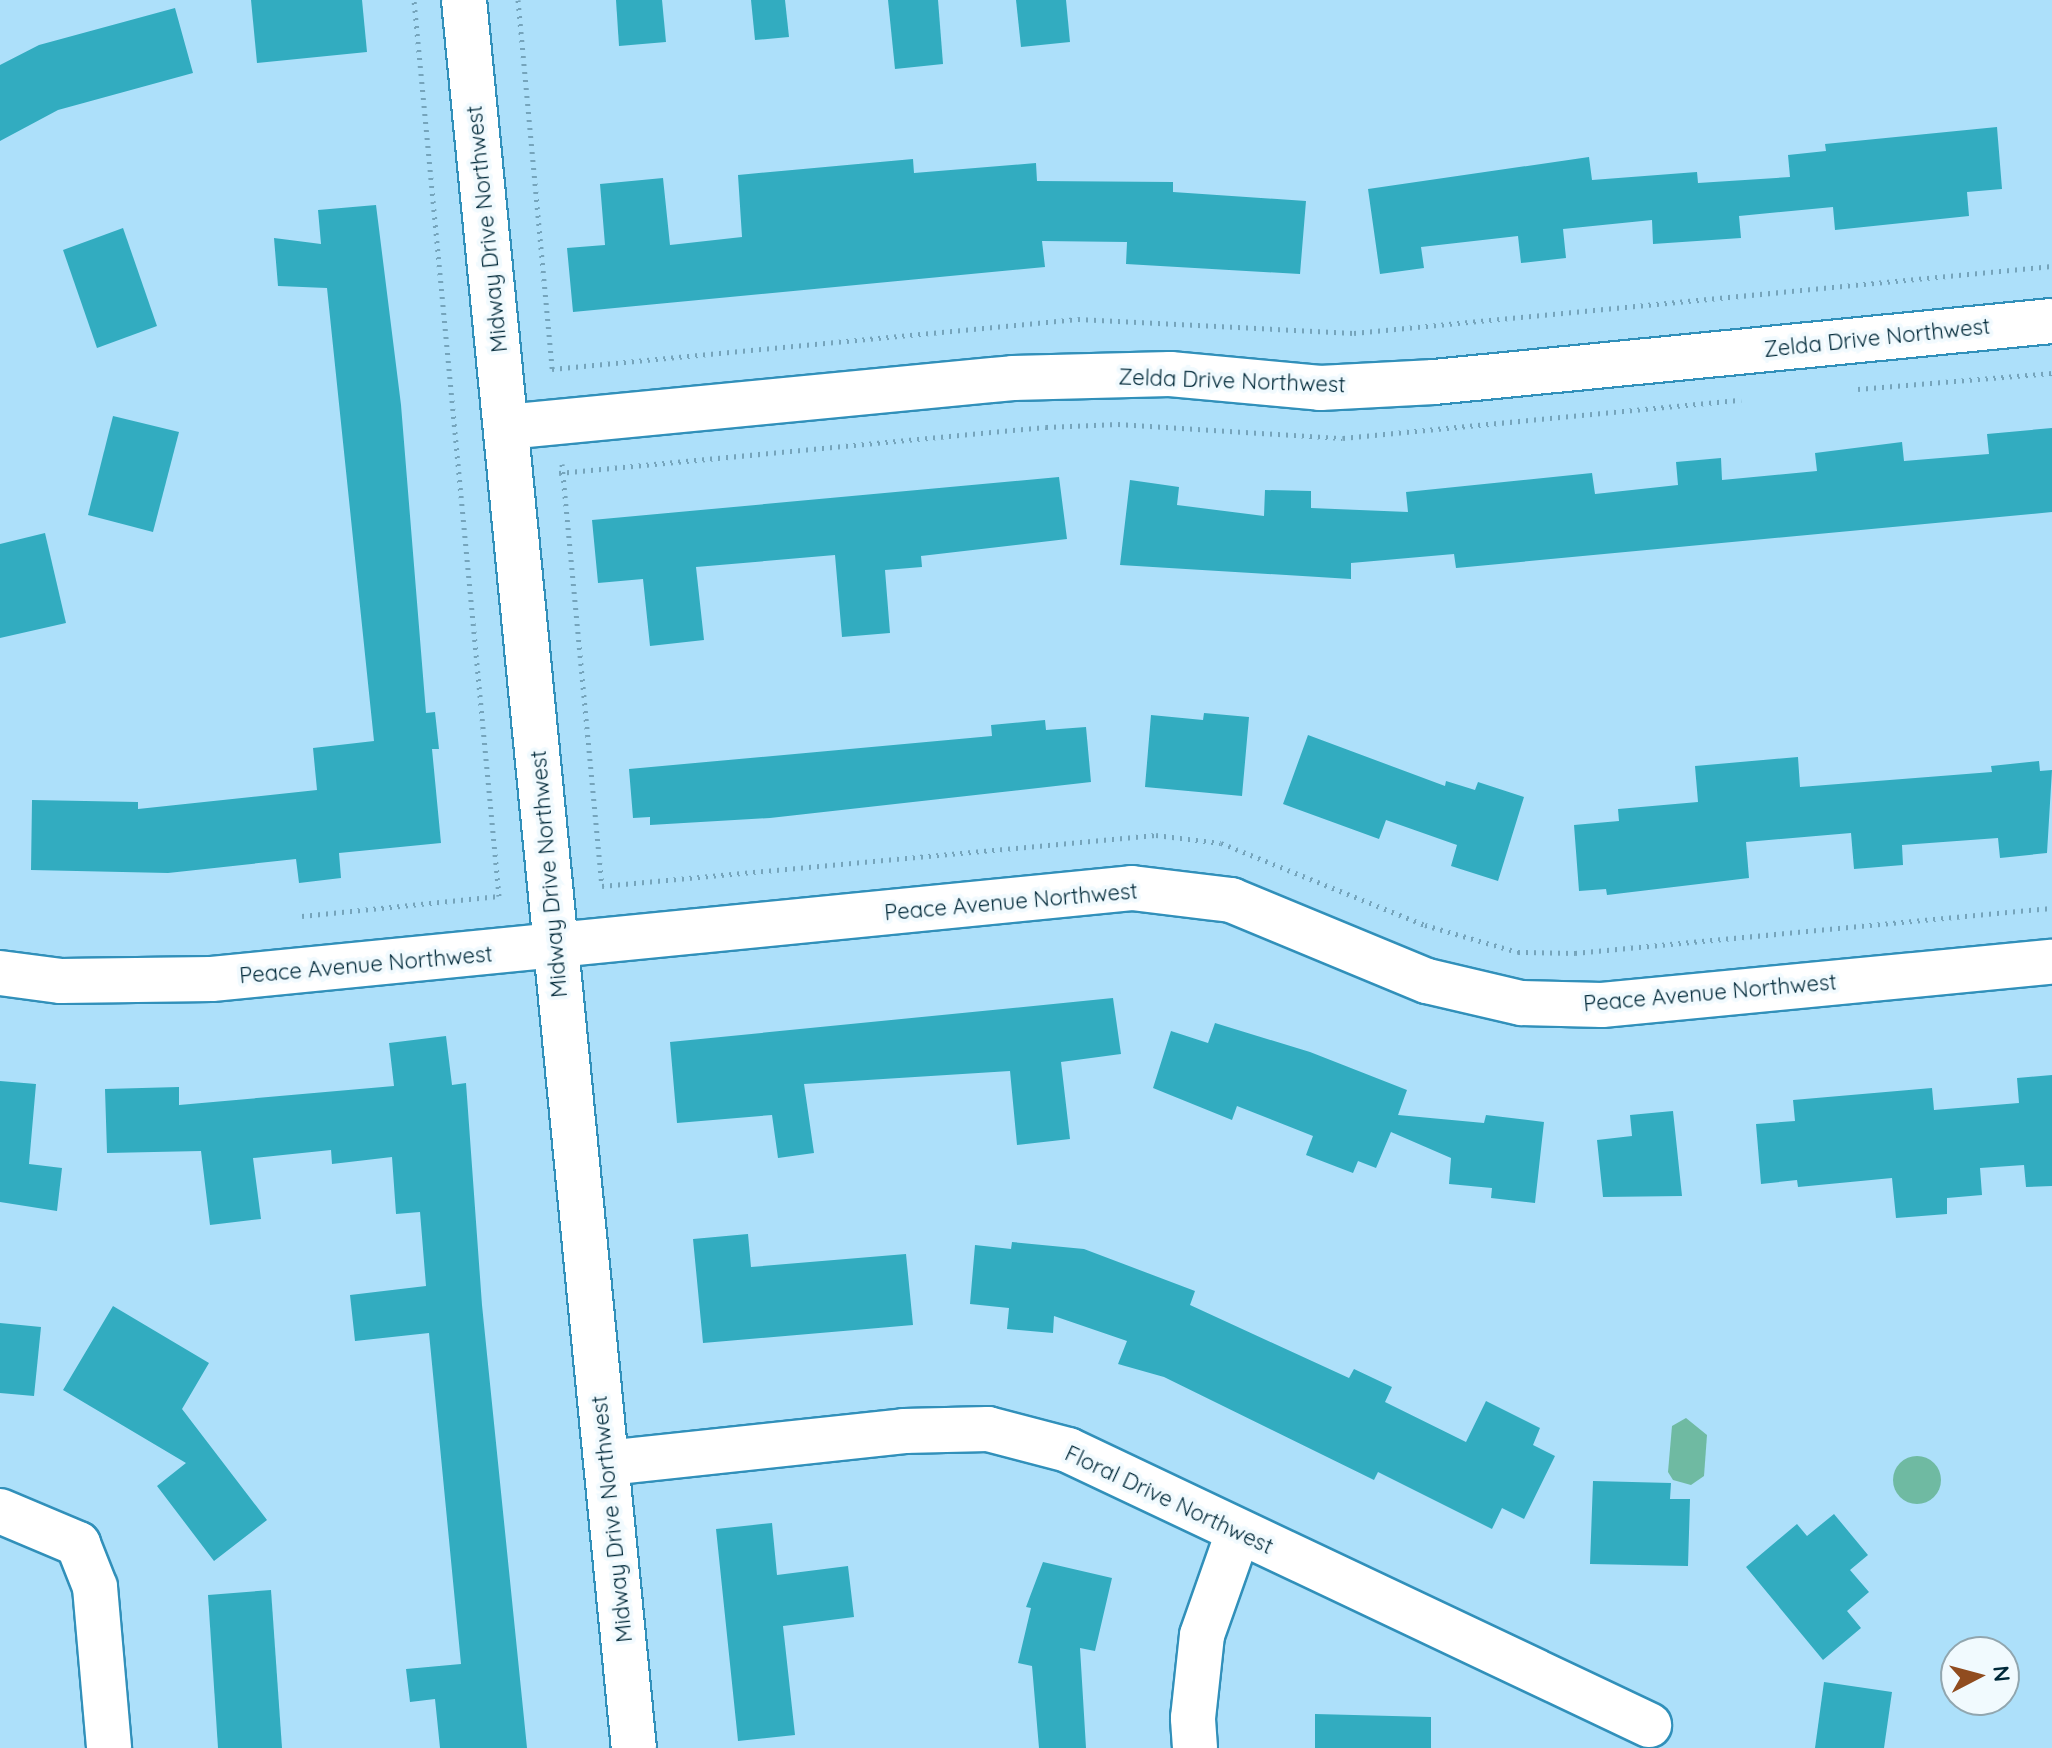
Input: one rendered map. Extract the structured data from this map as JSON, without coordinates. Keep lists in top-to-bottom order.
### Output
{
  "streets": {
    "street": [
      "Midway Drive Northwest",
      "Zelda Drive Northwest",
      "Peace Avenue Northwest",
      "Floral Drive Northwest"
    ]
  },
  "crossings": [
    ["Midway Drive Northwest", "Zelda Drive Northwest"],
    ["Midway Drive Northwest", "Peace Avenue Northwest"],
    ["Midway Drive Northwest", "Floral Drive Northwest"]
  ],
  "north": "right"
}
